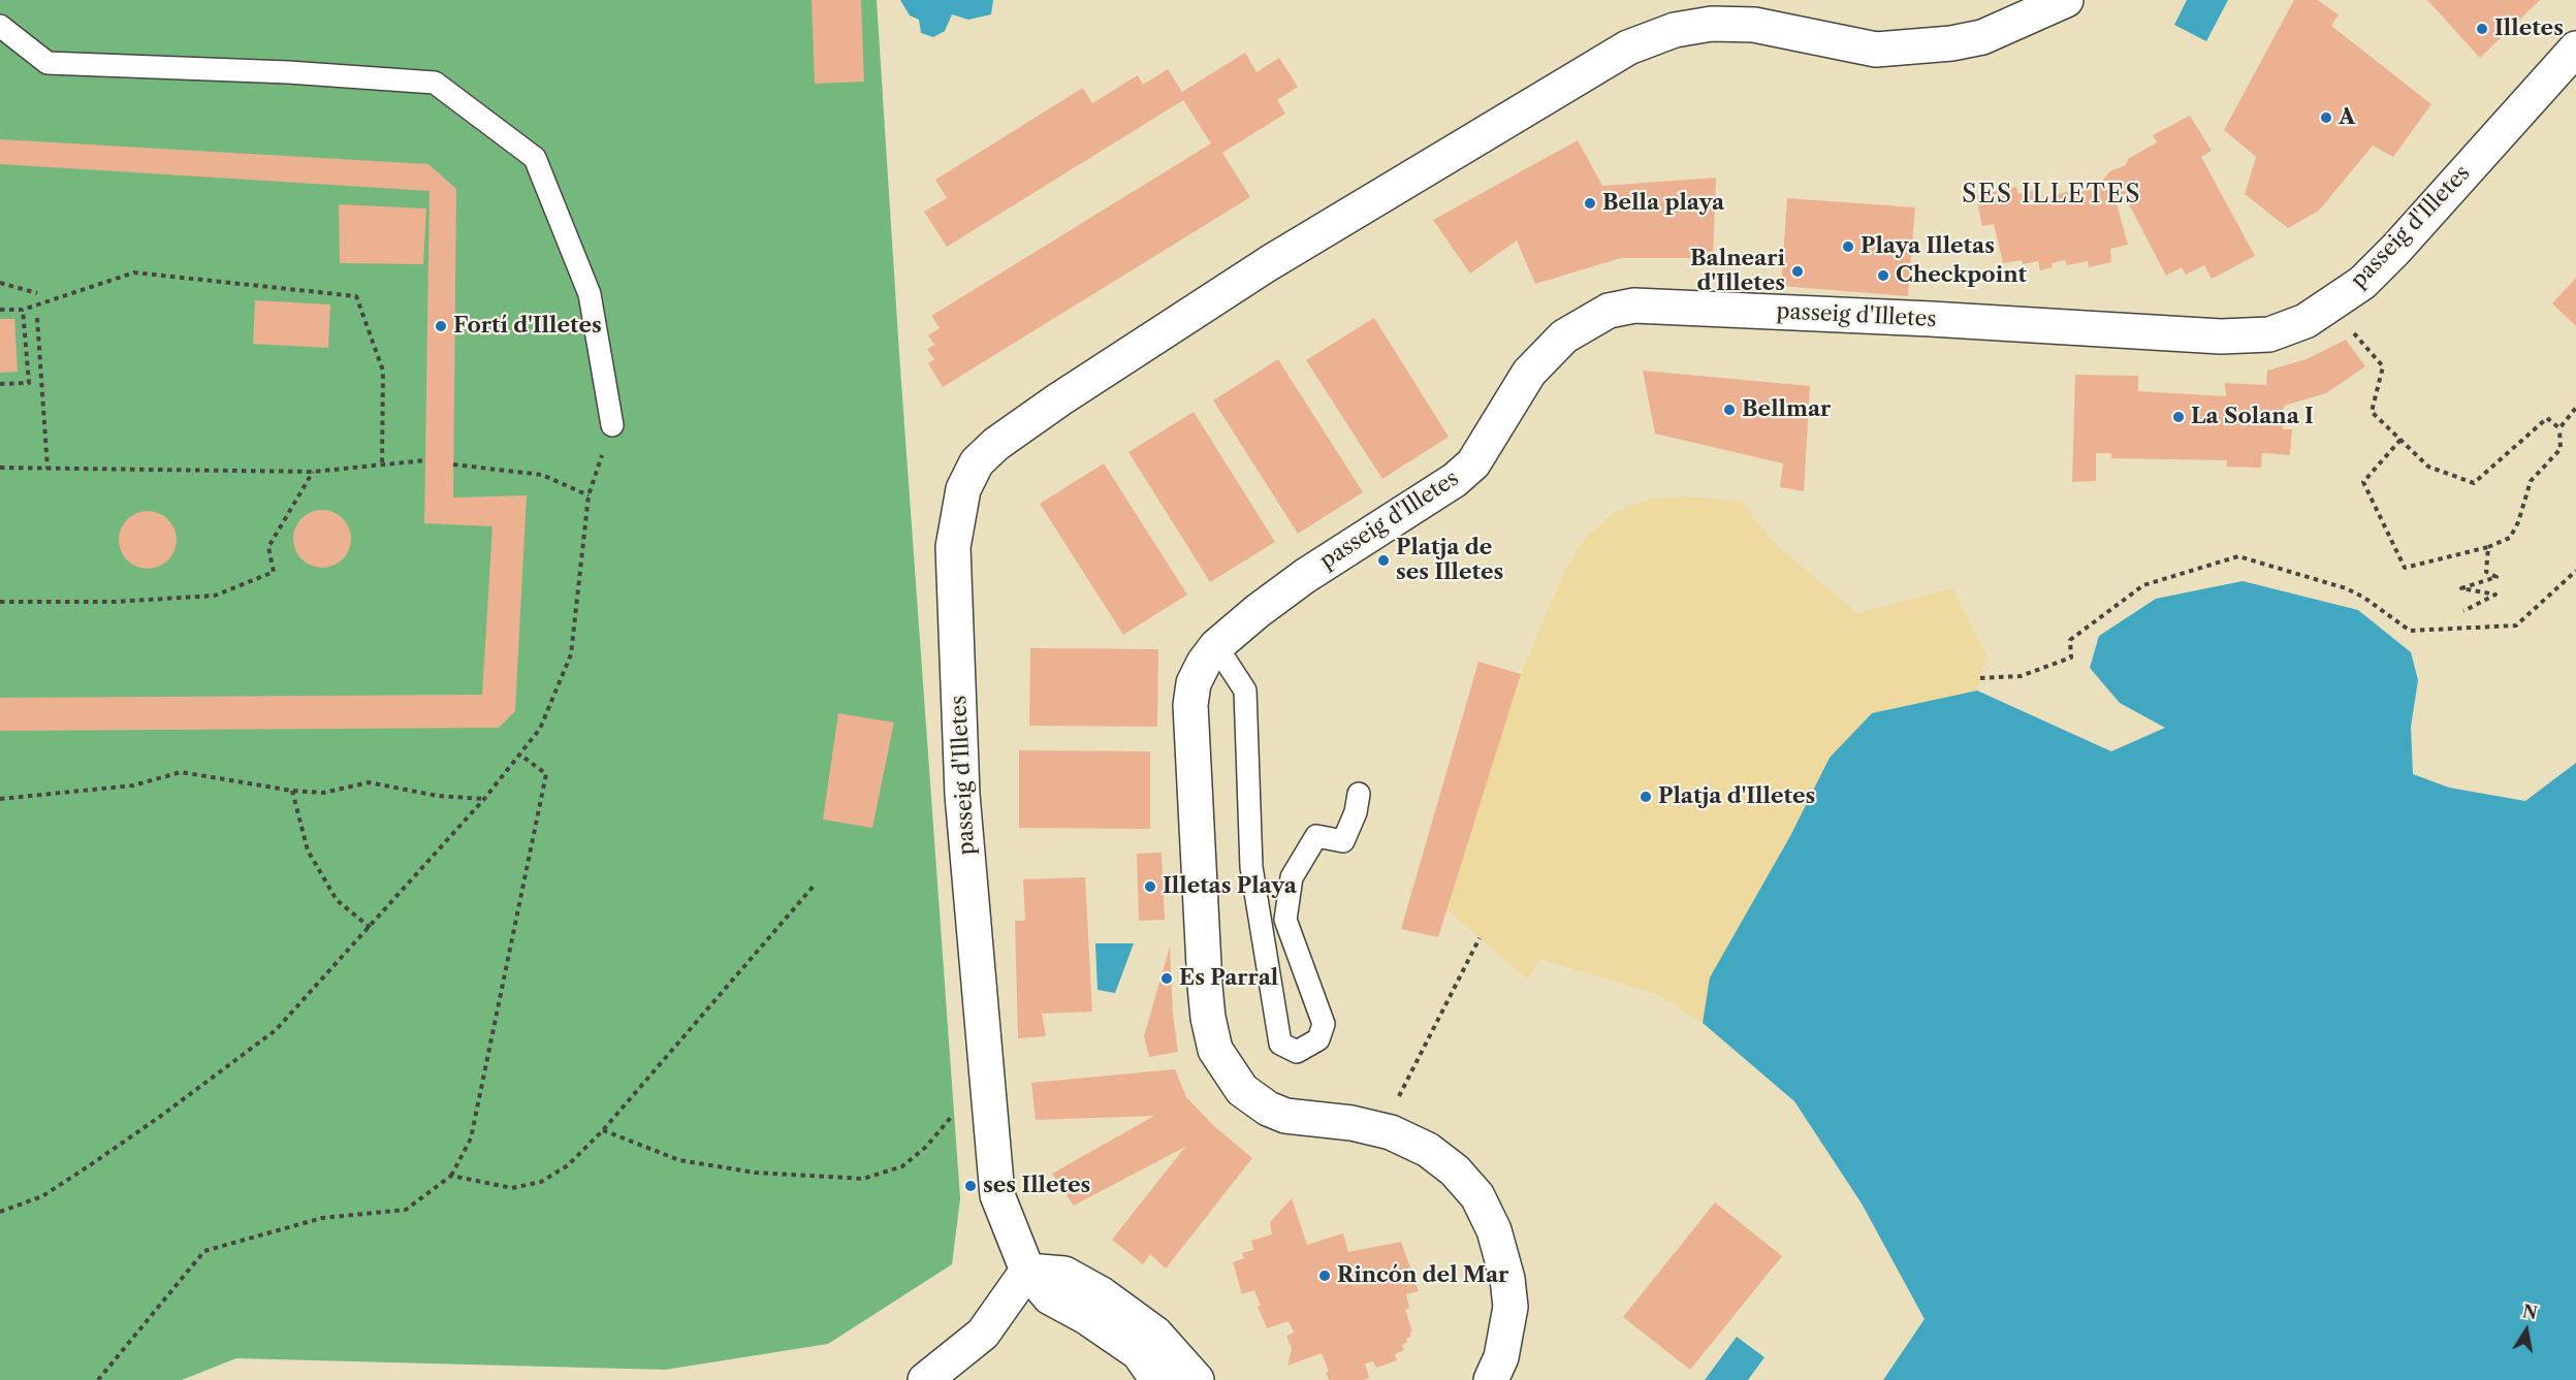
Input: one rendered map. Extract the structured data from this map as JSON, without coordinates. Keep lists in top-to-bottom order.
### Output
{
  "streets": {
    "street": ["passeig d'Illetes"]
  },
  "districts": ["SES ILLETES"],
  "places": [
    "Illetes",
    "A",
    "Bella playa",
    "Playa Illetas",
    "Balneari d'Illetes",
    "Checkpoint",
    "Fortí d'Illetes",
    "Bellmar",
    "La Solana I",
    "Platja de ses Illetes",
    "Platja d'Illetes",
    "Illetas Playa",
    "Es Parral",
    "ses Illetes",
    "Rincón del Mar"
  ],
  "north": "top"
}
